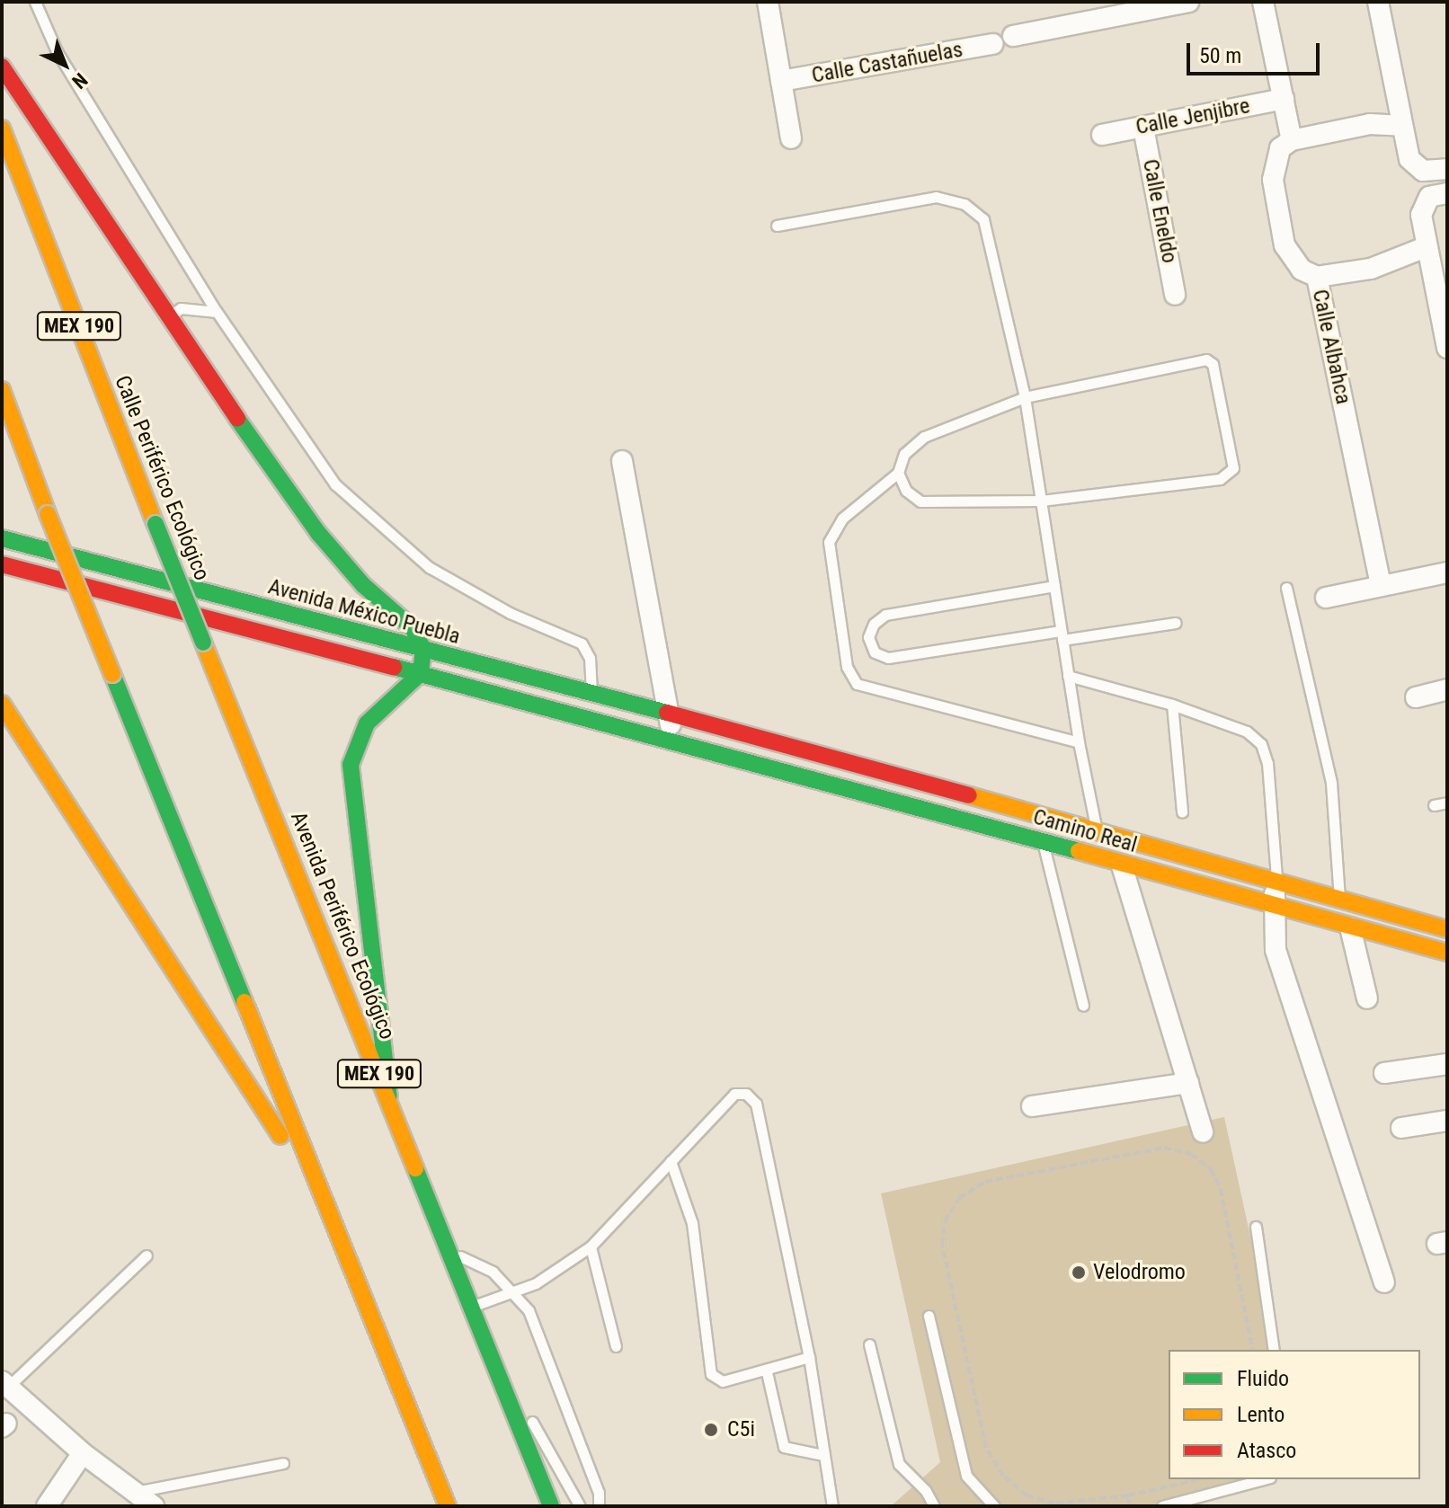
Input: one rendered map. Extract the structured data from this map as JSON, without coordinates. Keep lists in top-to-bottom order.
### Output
{
  "streets": {
    "main road": [
      "MEX 190",
      "Calle Periférico Ecológico",
      "Avenida México Puebla",
      "Camino Real",
      "Avenida Periférico Ecológico"
    ],
    "street": [
      "Calle Castañuelas",
      "Calle Jenjibre",
      "Calle Eneldo",
      "Calle Albahca"
    ]
  },
  "crossings": [
    ["Calle Jenjibre", "Calle Eneldo"],
    ["Calle Periférico Ecológico", "Avenida Periférico Ecológico"],
    ["Avenida México Puebla", "Camino Real"]
  ],
  "places": ["Velodromo", "C5i"],
  "legend": ["Fluido", "Lento", "Atasco"],
  "scale_bar": "50 m",
  "north": "bottom right"
}
